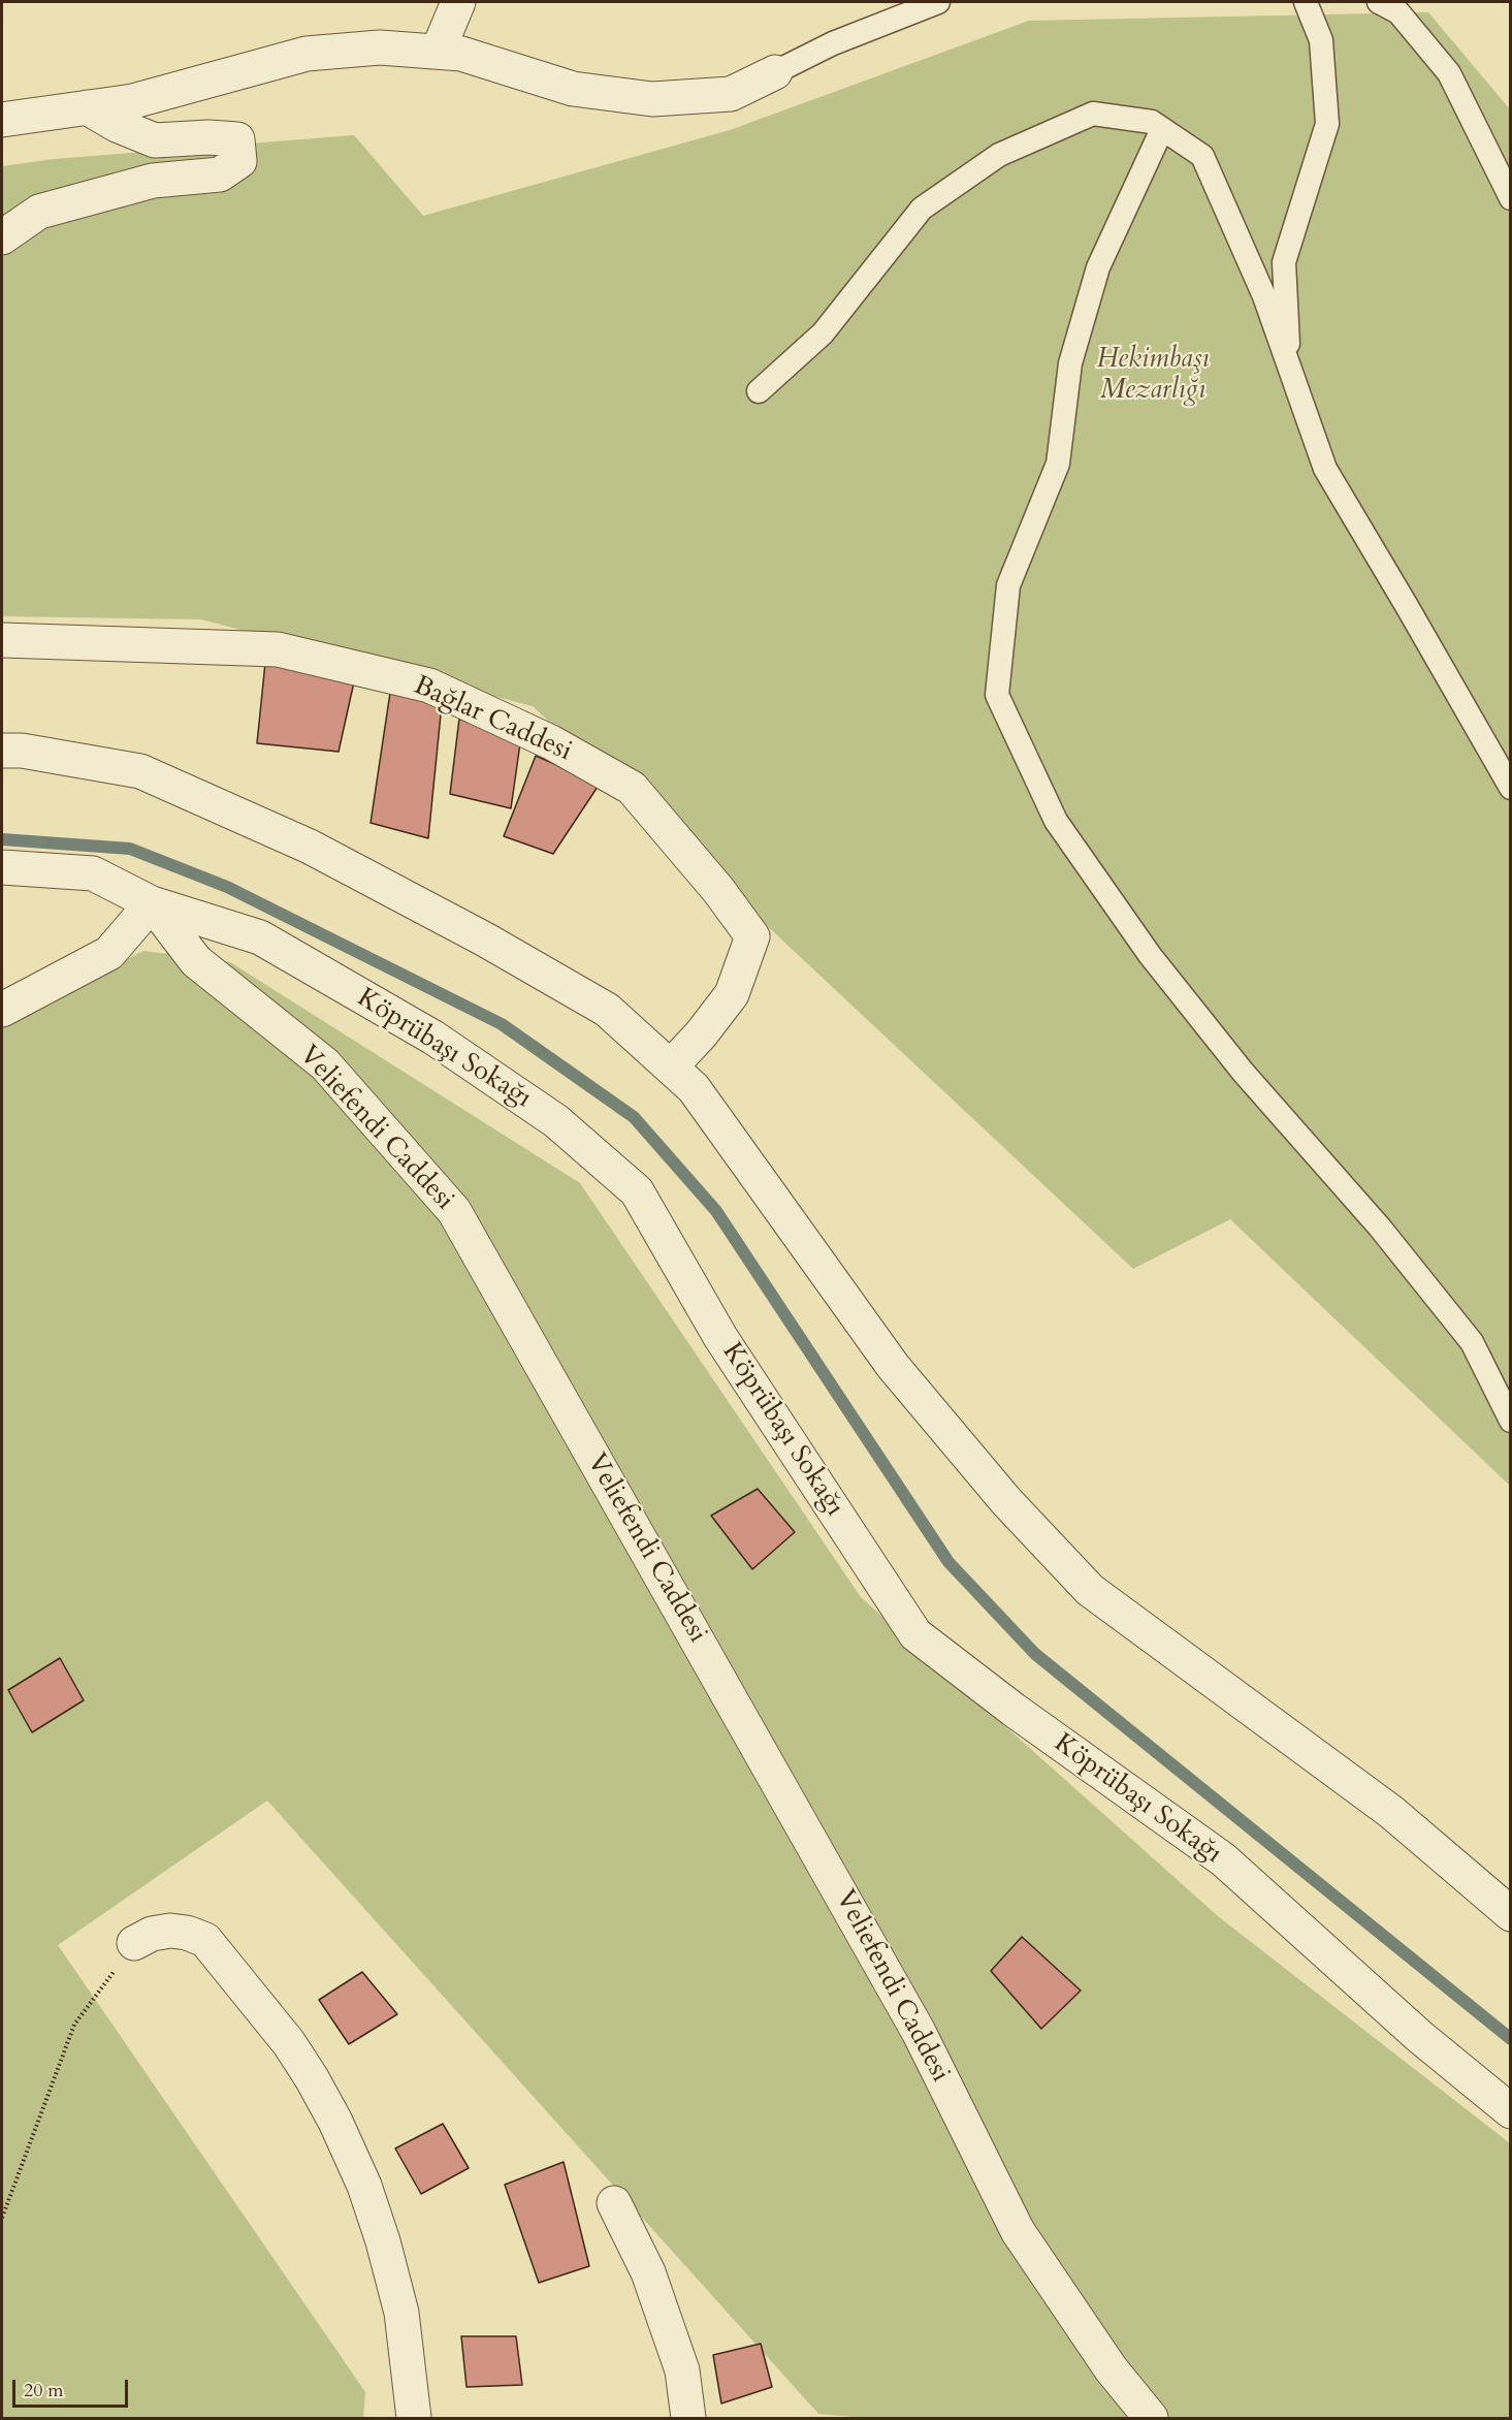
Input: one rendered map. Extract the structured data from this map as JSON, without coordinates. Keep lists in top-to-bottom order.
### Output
{
  "streets": {
    "street": ["Bağlar Caddesi", "Köprübaşı Sokağı", "Veliefendi Caddesi"]
  },
  "crossings": [
    ["Köprübaşı Sokağı", "Veliefendi Caddesi"]
  ],
  "parks": ["Hekimbaşı Mezarlığı"],
  "scale_bar": "20 m"
}
